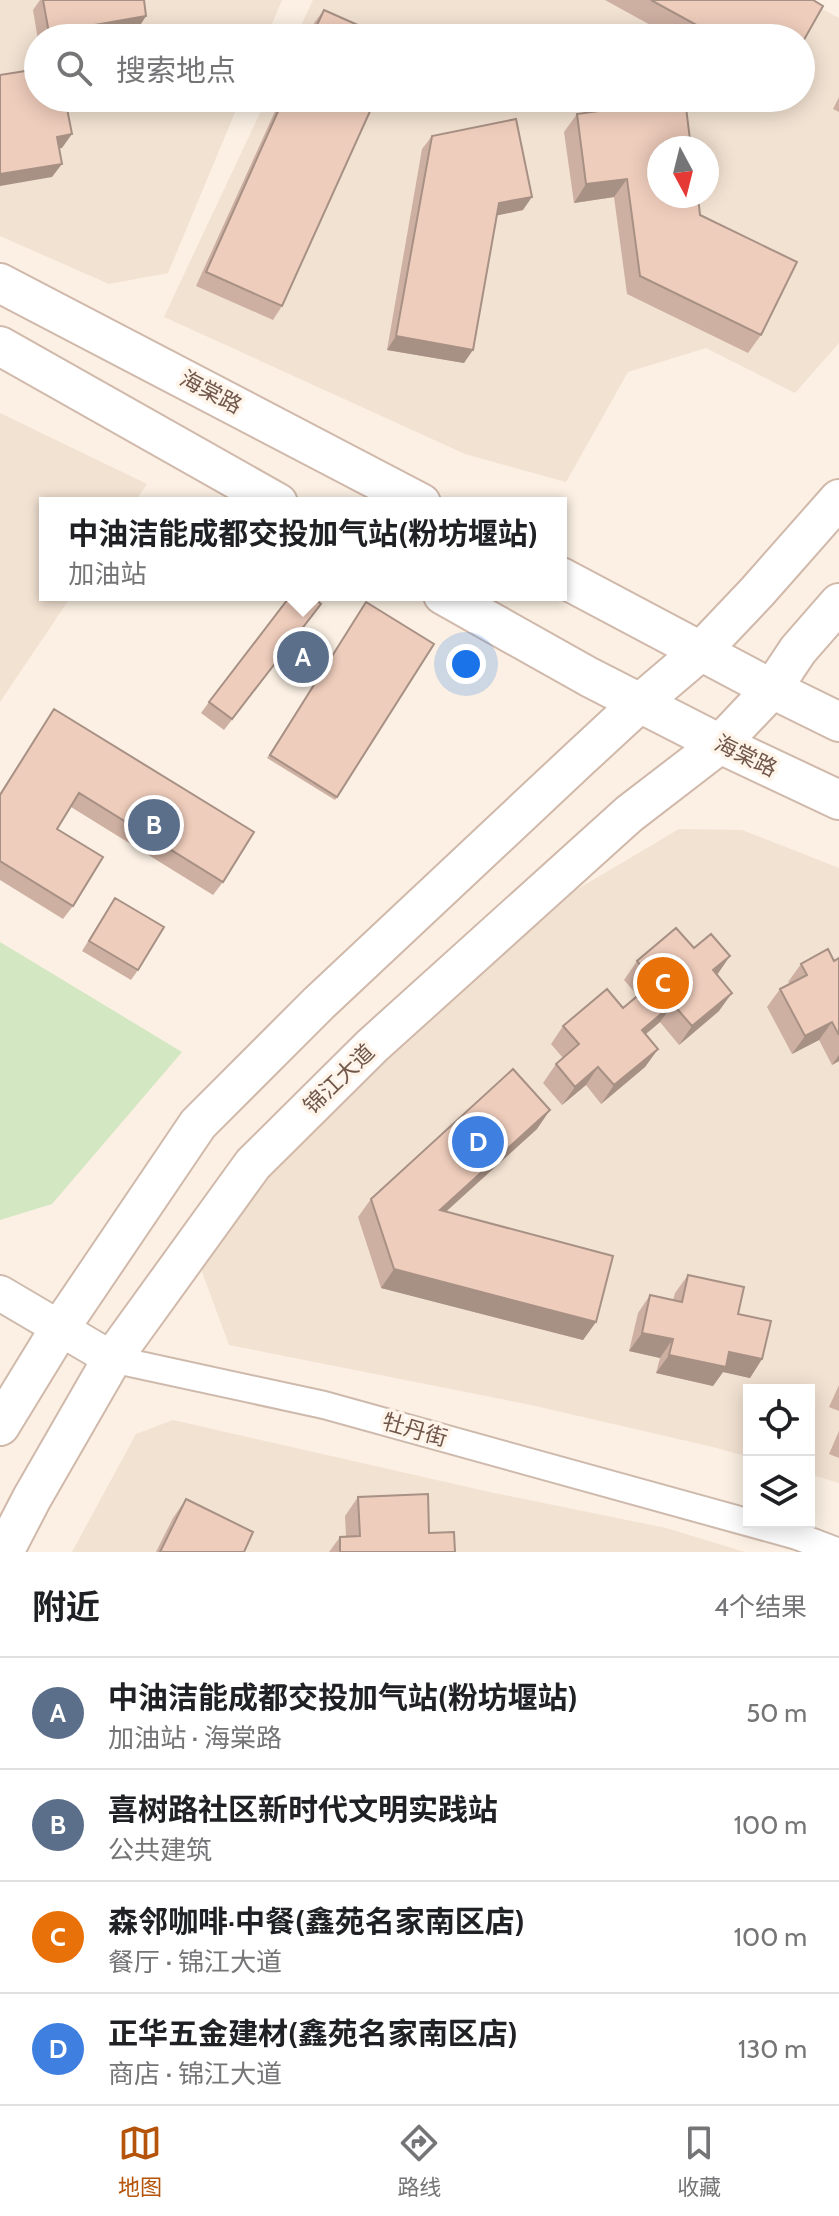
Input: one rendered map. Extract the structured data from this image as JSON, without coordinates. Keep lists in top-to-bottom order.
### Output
{
  "streets": {
    "main road": ["海棠路", "锦江大道"],
    "street": ["牡丹街"]
  },
  "crossings": [
    ["海棠路", "锦江大道"],
    ["锦江大道", "牡丹街"]
  ],
  "north": "bottom",
  "page": {
    "search": "搜索地点",
    "popup": ["中油洁能成都交投加气站(粉坊堰站)", "加油站"],
    "pins": [
      "A",
      "B",
      "C",
      "D"
    ],
    "heading": ["附近", "4个结果"],
    "list": [
      {
        "mark": "A",
        "name": "中油洁能成都交投加气站(粉坊堰站)",
        "note": "加油站 · 海棠路",
        "value": "50 m"
      },
      {
        "mark": "B",
        "name": "喜树路社区新时代文明实践站",
        "note": "公共建筑",
        "value": "100 m"
      },
      {
        "mark": "C",
        "name": "森邻咖啡·中餐(鑫苑名家南区店)",
        "note": "餐厅 · 锦江大道",
        "value": "100 m"
      },
      {
        "mark": "D",
        "name": "正华五金建材(鑫苑名家南区店)",
        "note": "商店 · 锦江大道",
        "value": "130 m"
      }
    ],
    "nav": ["地图", "路线", "收藏"]
  }
}
